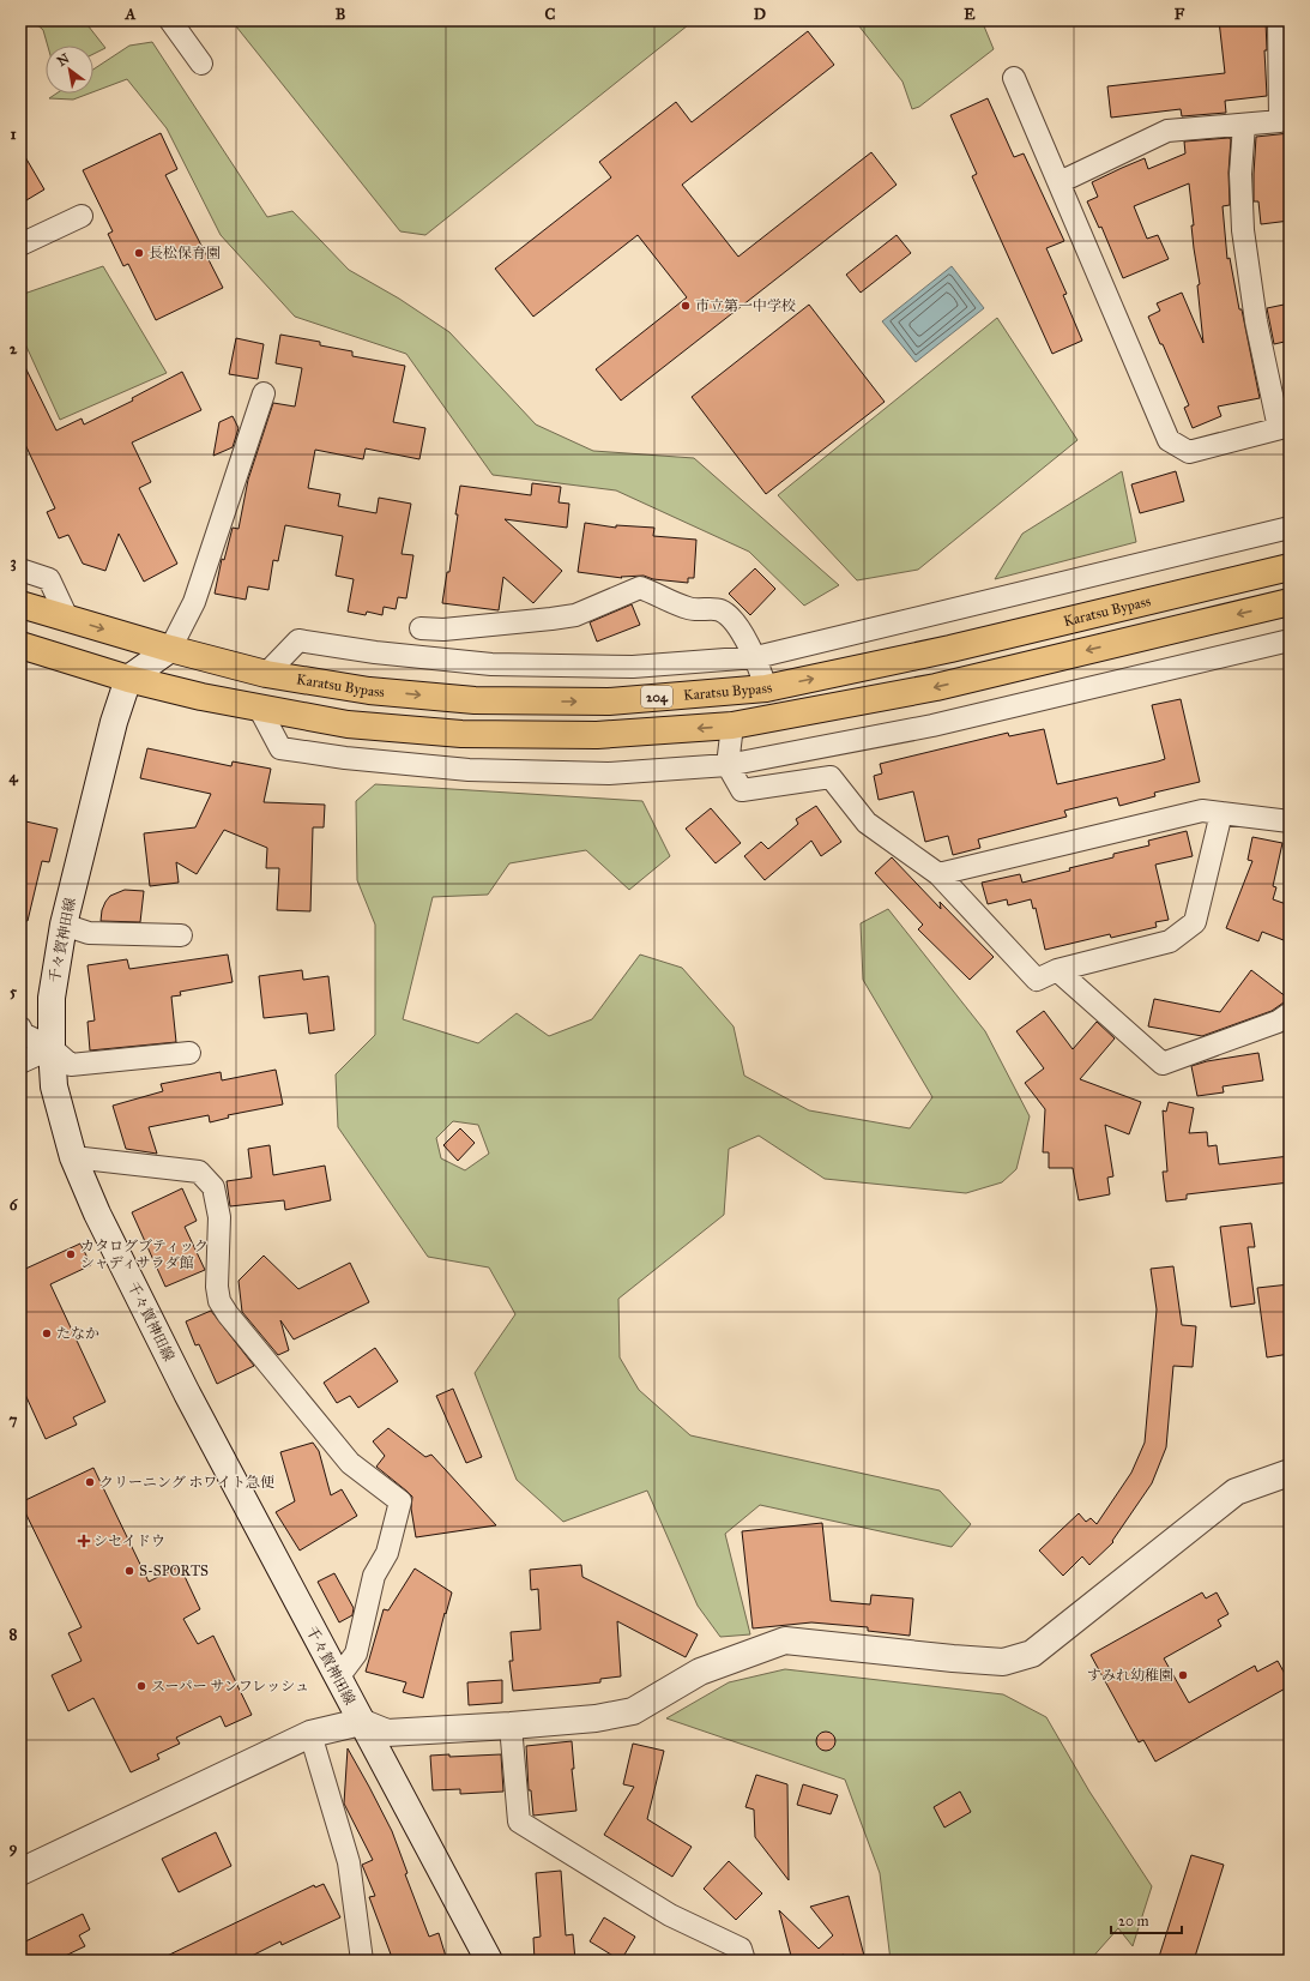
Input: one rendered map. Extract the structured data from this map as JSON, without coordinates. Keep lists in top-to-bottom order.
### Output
{
  "streets": {
    "highway": ["Karatsu Bypass", "204"],
    "main road": ["千々賀神田線"]
  },
  "places": {
    "other": [
      "長松保育園",
      "市立第一中学校",
      "カタログブティック シャディサラダ館",
      "たなか",
      "クリーニング ホワイト急便",
      "S-SPORTS",
      "すみれ幼稚園",
      "スーパー サンフレッシュ"
    ],
    "health": ["シセイドウ"]
  },
  "scale_bar": "20 m",
  "north": "top left",
  "grid": {
    "columns": [
      "A",
      "B",
      "C",
      "D",
      "E",
      "F"
    ],
    "rows": [
      "1",
      "2",
      "3",
      "4",
      "5",
      "6",
      "7",
      "8",
      "9"
    ]
  }
}
